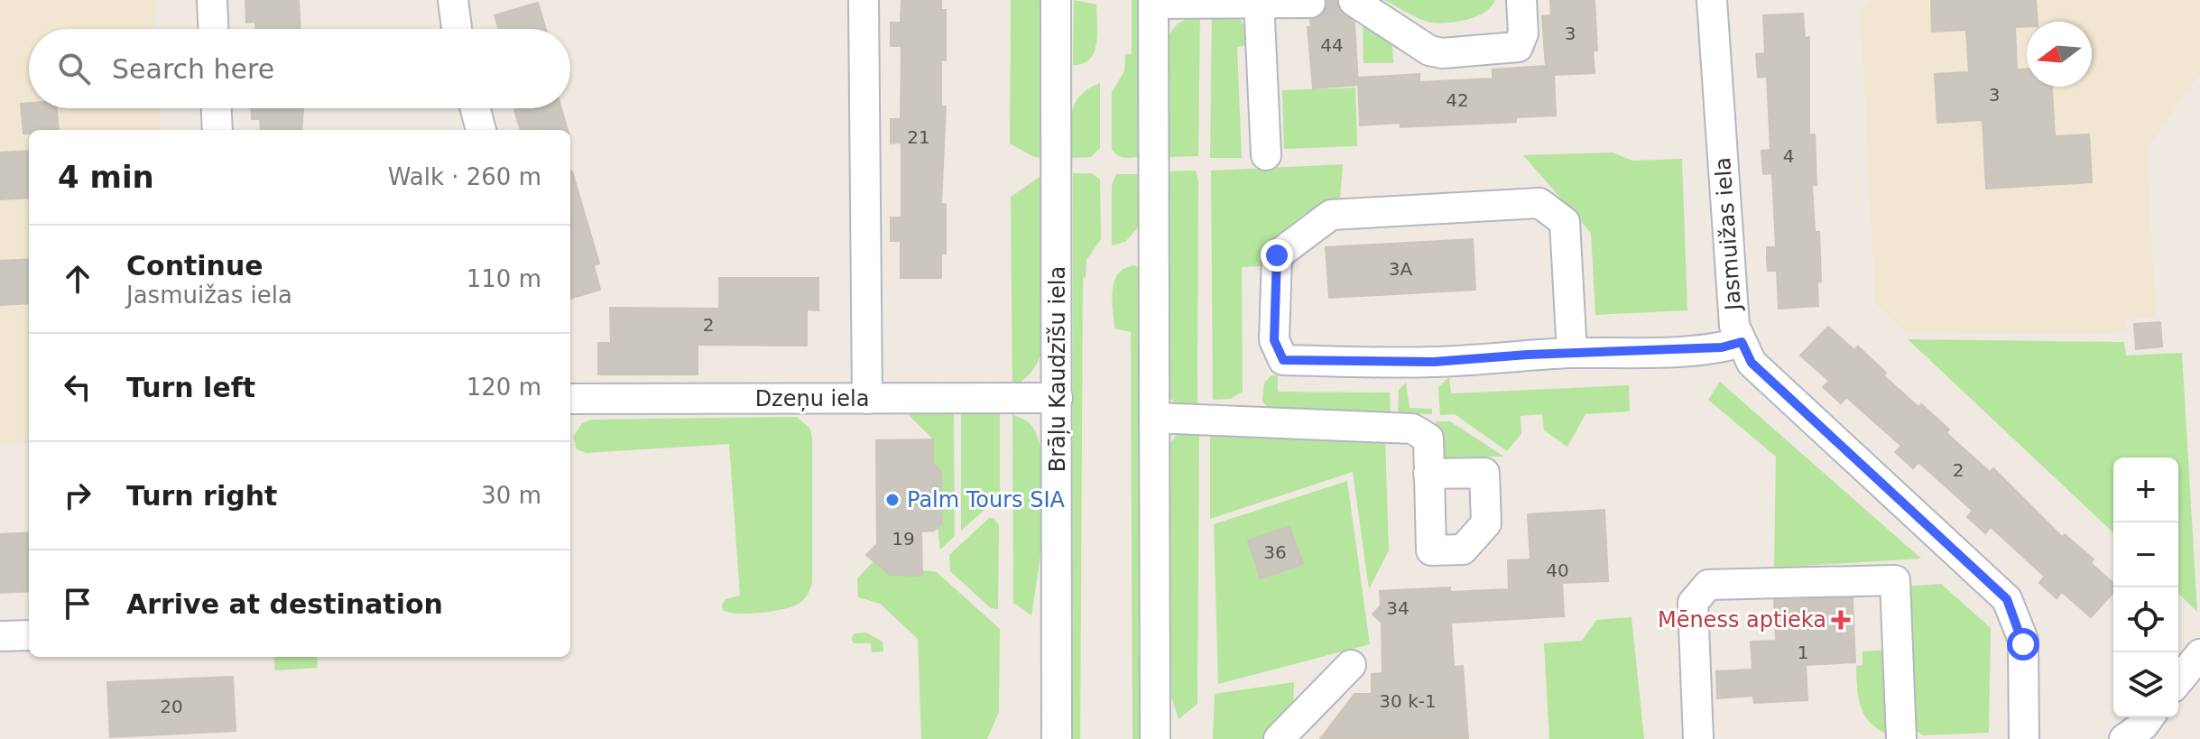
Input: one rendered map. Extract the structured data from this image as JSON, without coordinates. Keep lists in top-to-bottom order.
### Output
{
  "streets": {
    "street": ["Jasmuižas iela", "Brāļu Kaudzīšu iela", "Dzeņu iela"]
  },
  "crossings": [
    ["Brāļu Kaudzīšu iela", "Dzeņu iela"]
  ],
  "places": {
    "other": ["Palm Tours SIA"],
    "health": ["Mēness aptieka"]
  },
  "house_numbers": [
    "3",
    "44",
    "3",
    "42",
    "21",
    "4",
    "3A",
    "2",
    "2",
    "19",
    "36",
    "40",
    "34",
    "1",
    "30 k-1",
    "20"
  ],
  "north": "left",
  "page": {
    "search": "Search here",
    "heading": ["4 min", "Walk · 260 m"],
    "list": [
      ["Continue", "Jasmuižas iela", "110 m"],
      ["Turn left", "120 m"],
      ["Turn right", "30 m"],
      "Arrive at destination"
    ],
    "map_buttons": ["+", "−"]
  }
}
